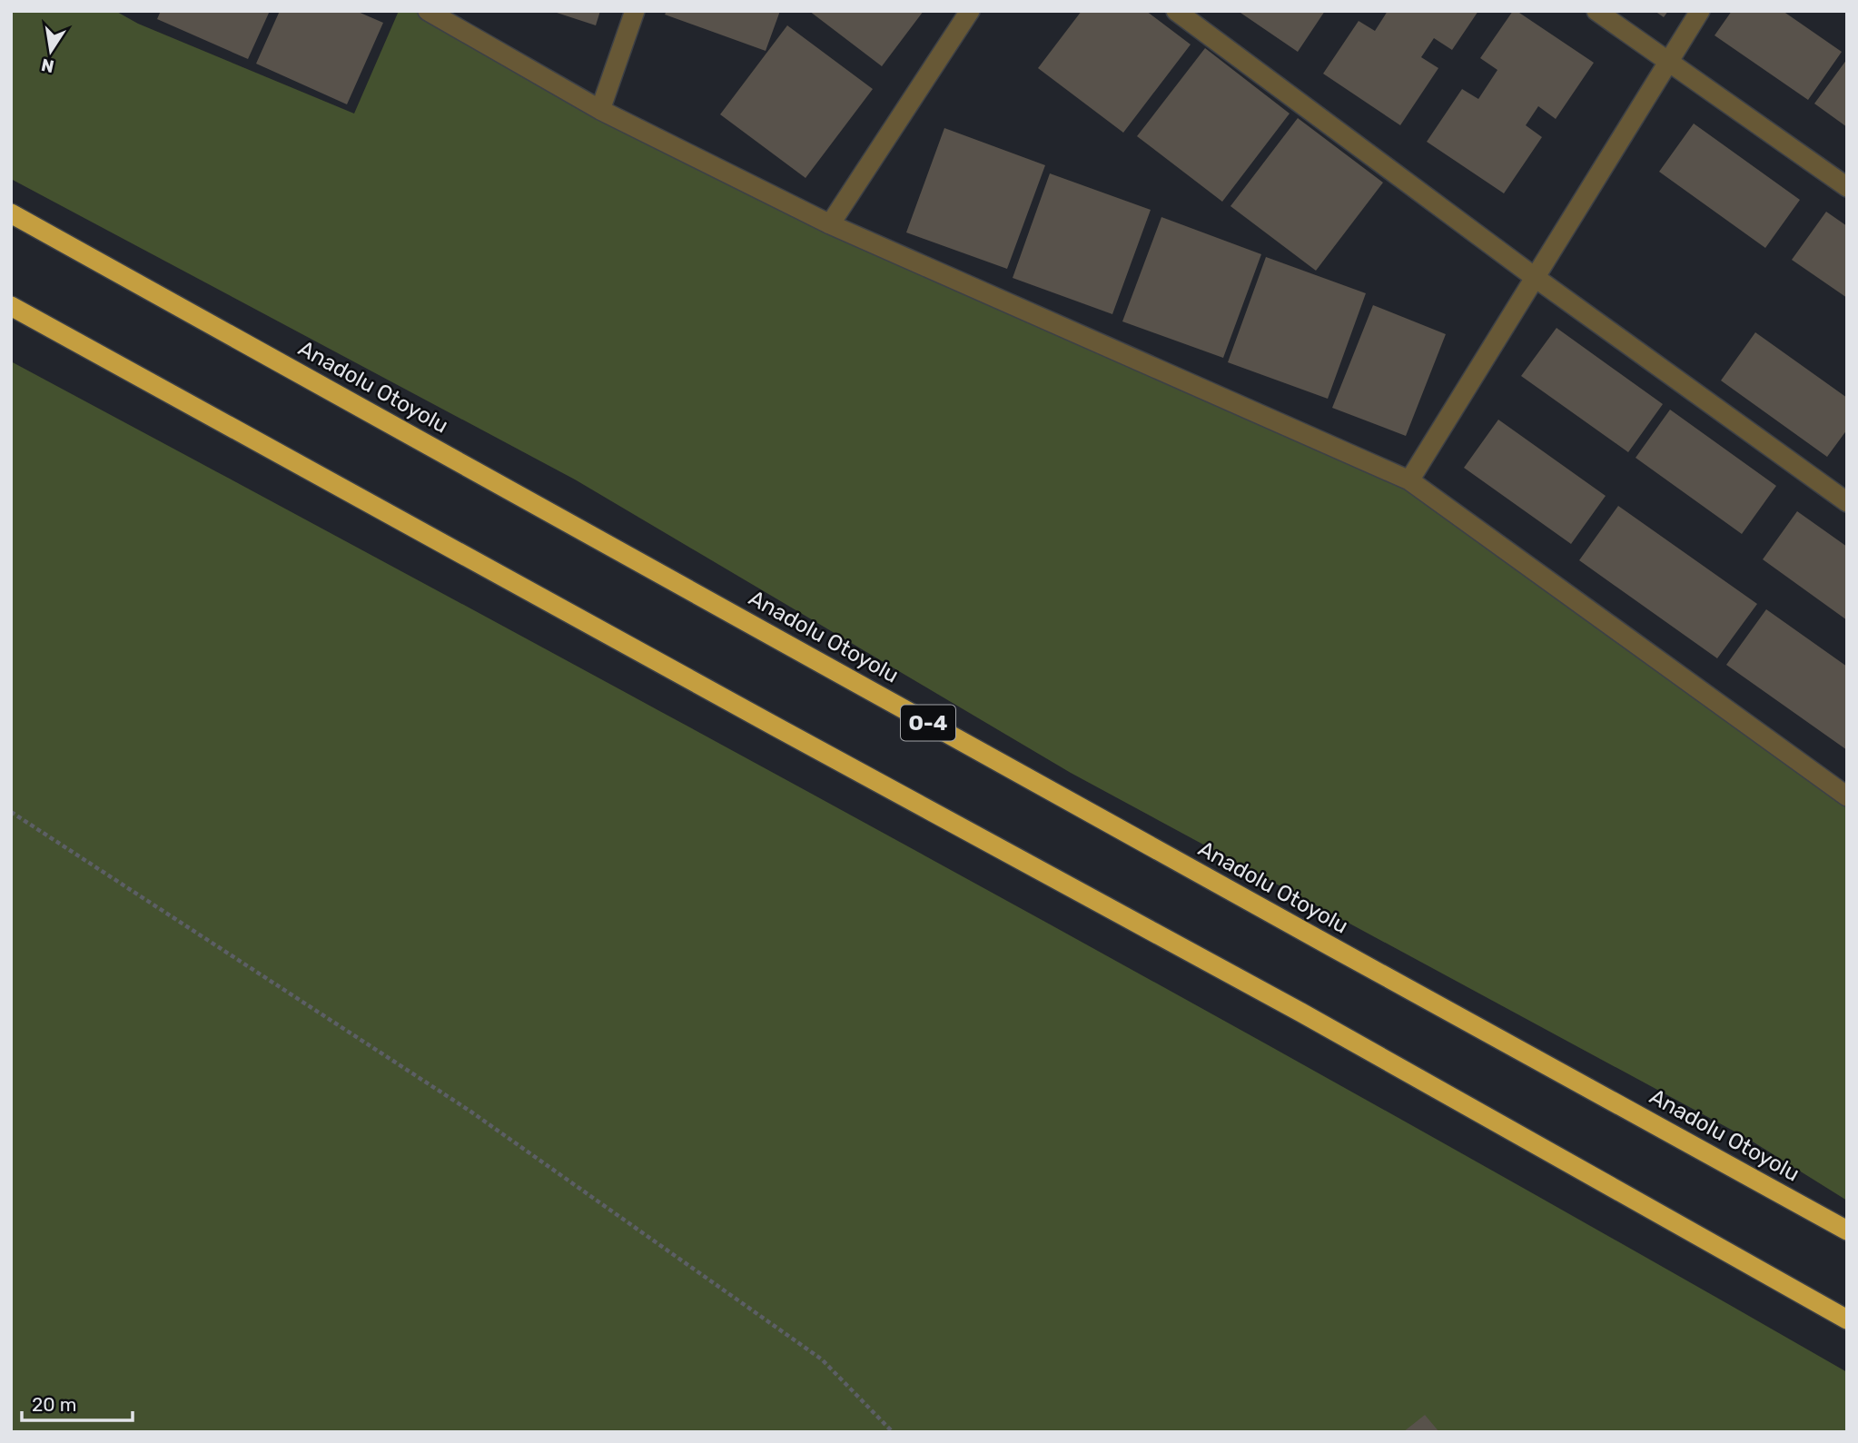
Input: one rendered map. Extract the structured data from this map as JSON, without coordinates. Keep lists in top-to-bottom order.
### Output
{
  "streets": {
    "highway": ["Anadolu Otoyolu", "O-4"]
  },
  "scale_bar": "20 m",
  "north": "bottom"
}
